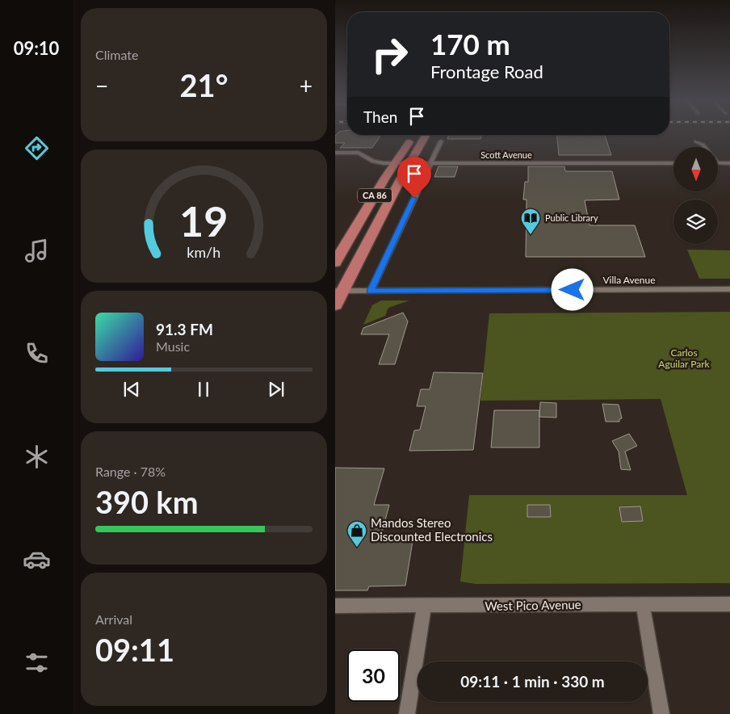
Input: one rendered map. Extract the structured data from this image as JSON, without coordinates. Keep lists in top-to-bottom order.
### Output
{
  "streets": {
    "highway": ["CA 86"],
    "street": ["Scott Avenue", "Villa Avenue", "West Pico Avenue"]
  },
  "crossings": [
    ["Scott Avenue", "CA 86"],
    ["CA 86", "Villa Avenue"]
  ],
  "parks": ["Carlos Aguilar Park"],
  "places": {
    "library": ["Public Library"],
    "shop": ["Mandos Stereo Discounted Electronics"]
  },
  "north": "bottom",
  "page": {
    "tabs": "09:10",
    "tile": [
      "Climate",
      ["Range · 78%", "390 km"],
      ["Arrival", "09:11"]
    ],
    "turn": ["170 m", "Frontage Road"],
    "heat": ["−", "21°", "+"],
    "then": "Then",
    "song": ["91.3 FM", "Music"],
    "limit": "30",
    "trip": "09:11 · 1 min · 330 m",
    "gauge": ["19", "km/h"]
  }
}
